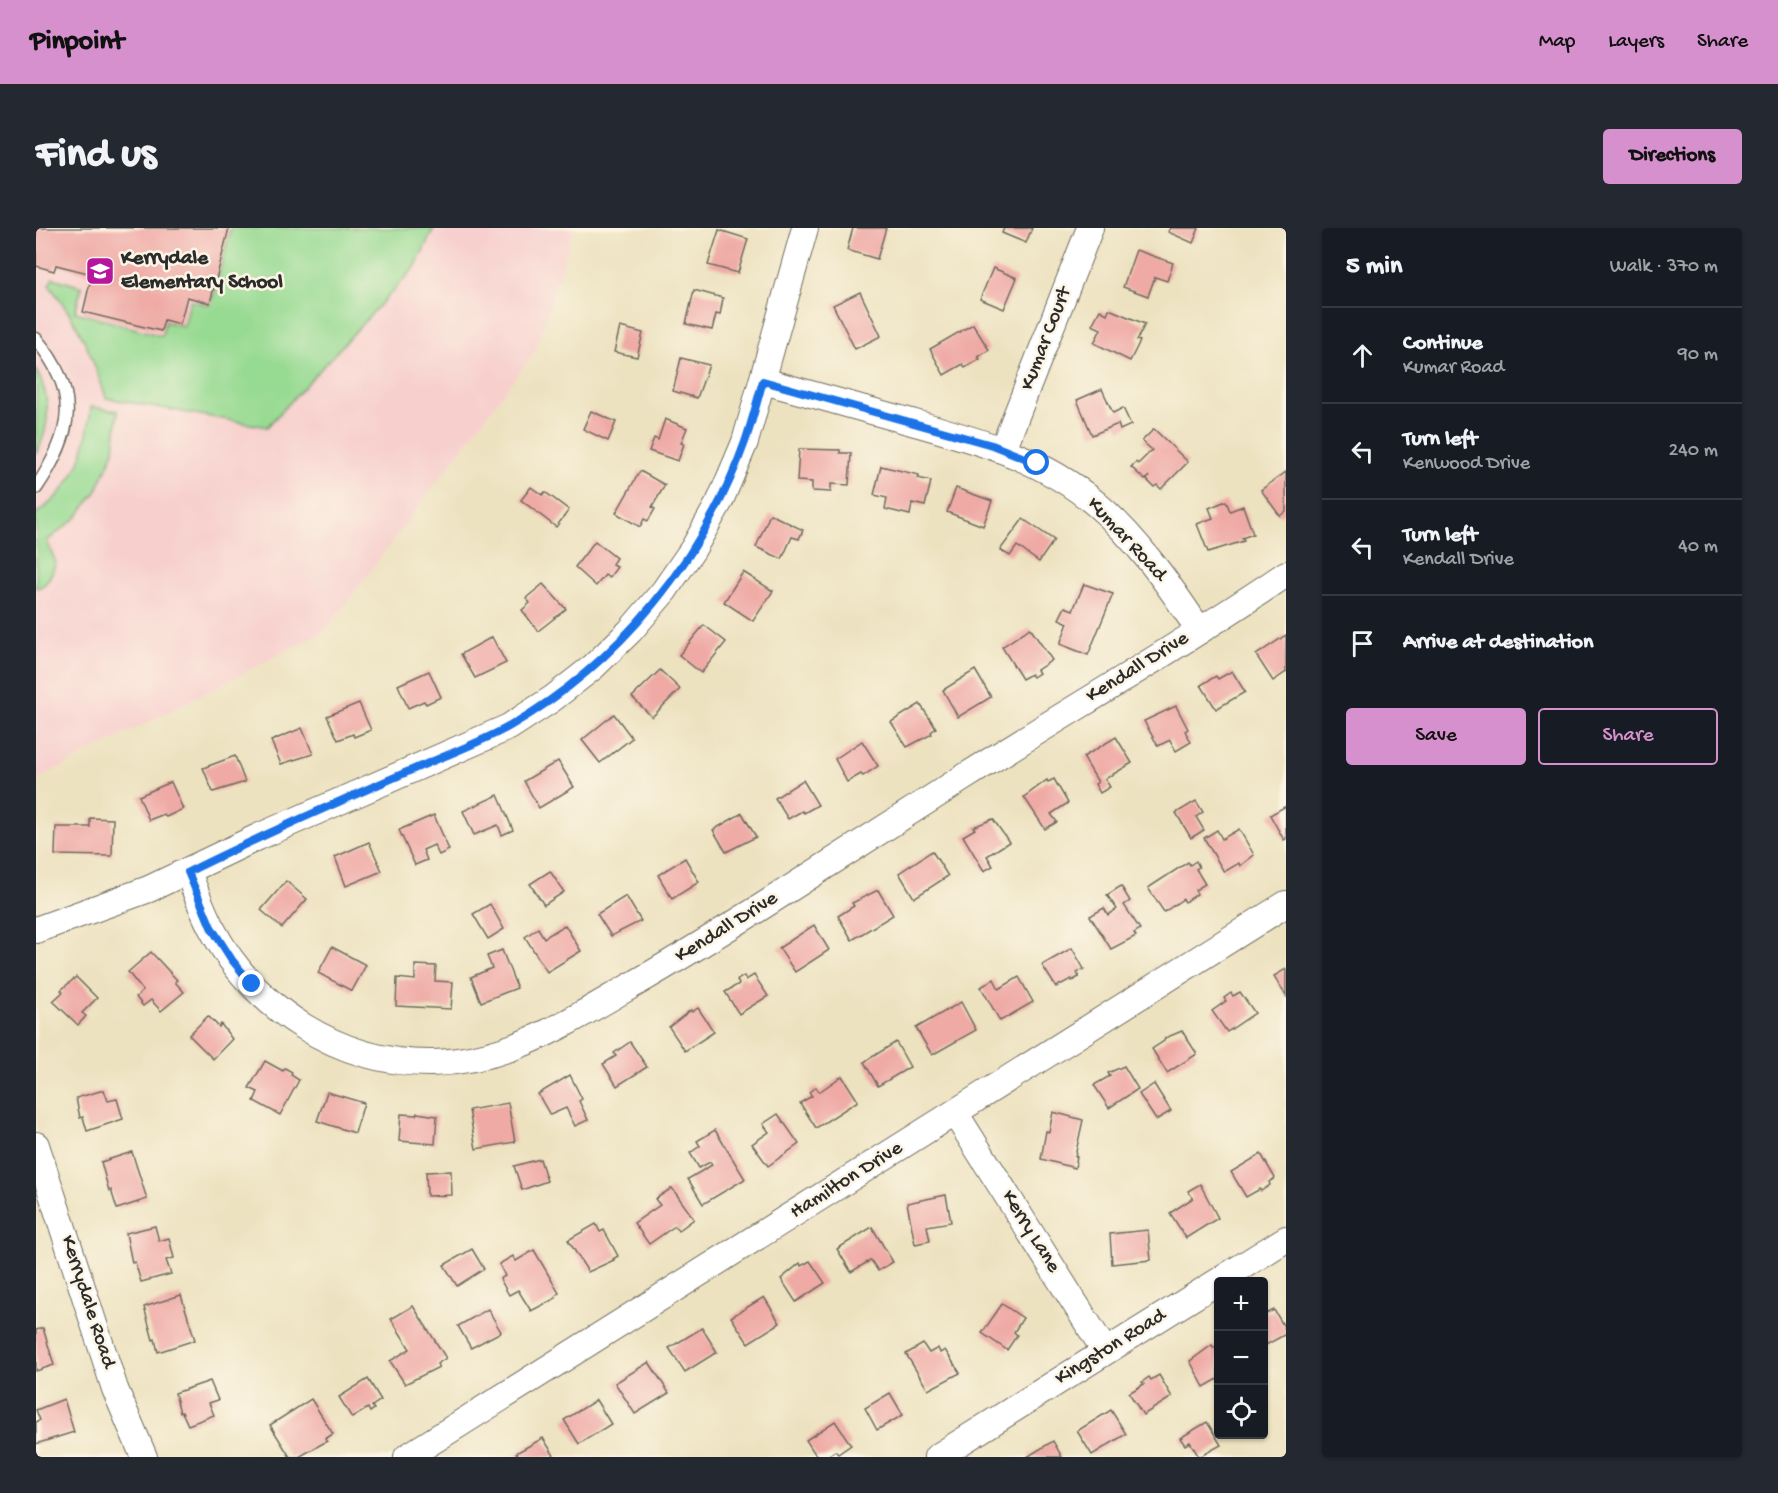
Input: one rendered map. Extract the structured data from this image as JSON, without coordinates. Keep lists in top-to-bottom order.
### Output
{
  "streets": {
    "street": [
      "Kumar Court",
      "Kumar Road",
      "Kendall Drive",
      "Hamilton Drive",
      "Kerry Lane",
      "Kerrydale Road",
      "Kingston Road"
    ]
  },
  "crossings": [
    ["Kumar Court", "Kumar Road"],
    ["Kumar Road", "Kendall Drive"],
    ["Hamilton Drive", "Kerry Lane"],
    ["Kerry Lane", "Kingston Road"]
  ],
  "places": {
    "school or university": ["Kerrydale Elementary School"]
  },
  "page": {
    "header": "Pinpoint",
    "nav": ["Map", "Layers", "Share"],
    "buttons": [
      "Directions",
      ["Save", "Share"]
    ],
    "title": "Find us",
    "heading": ["5 min", "Walk · 370 m"],
    "list": [
      ["Continue", "Kumar Road", "90 m"],
      ["Turn left", "Kenwood Drive", "240 m"],
      ["Turn left", "Kendall Drive", "40 m"],
      "Arrive at destination"
    ],
    "map_buttons": ["+", "−"]
  }
}
